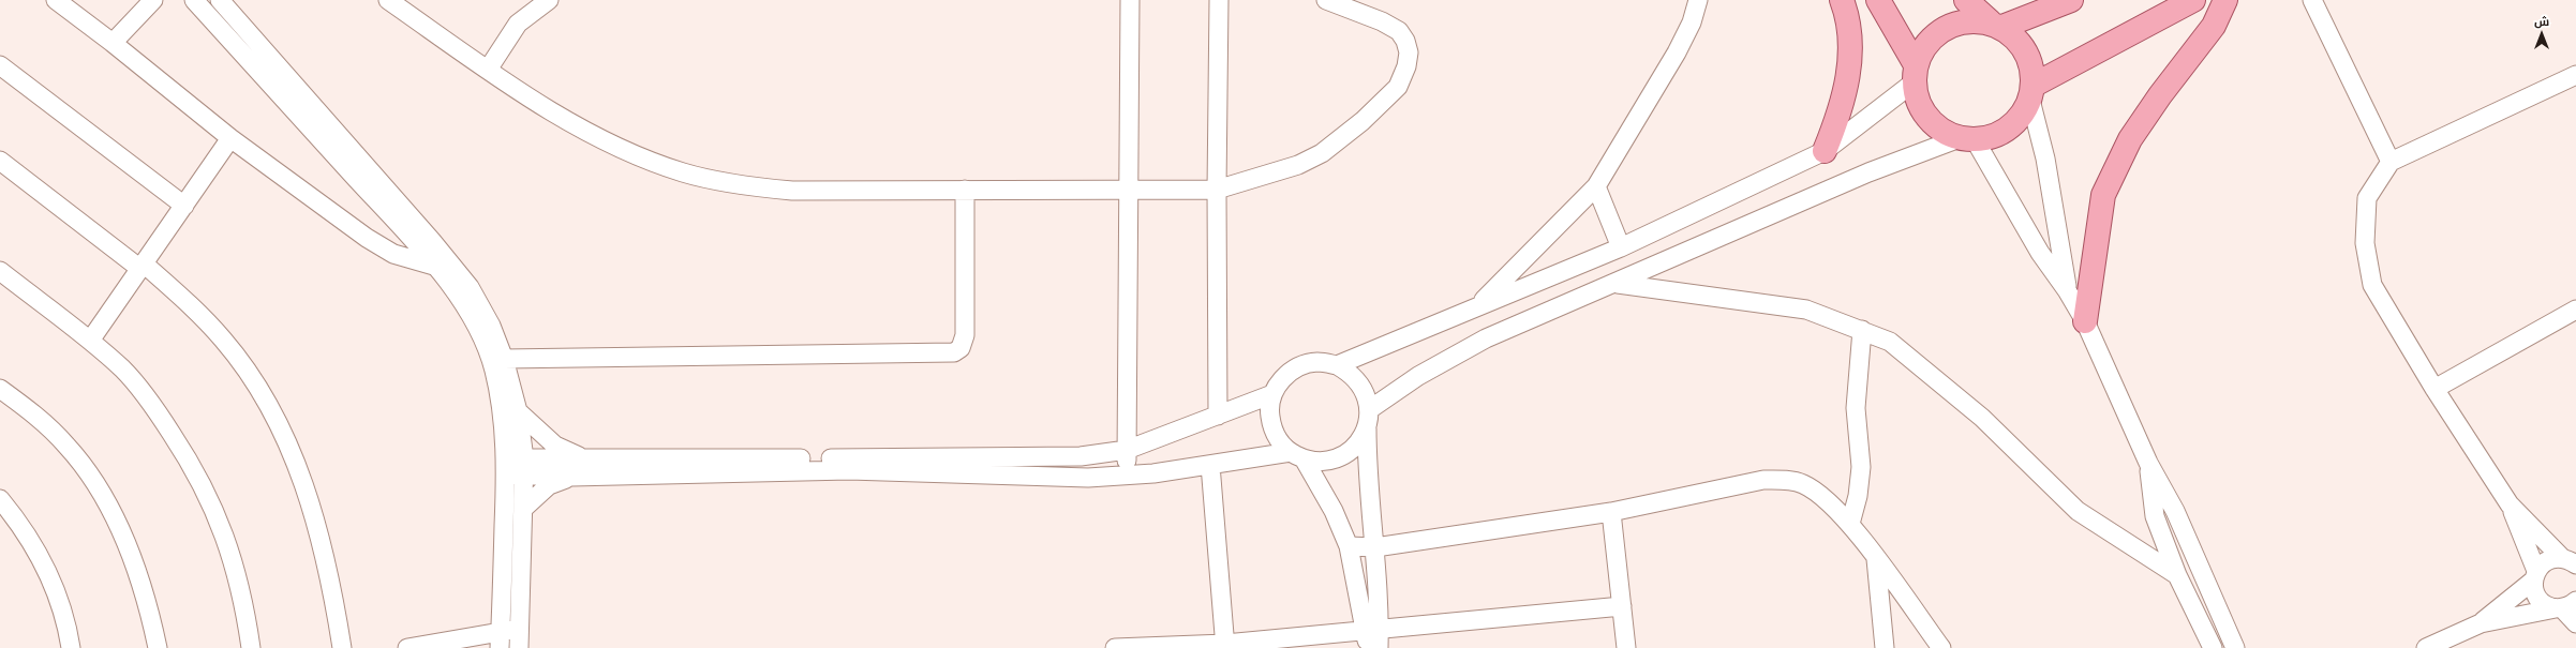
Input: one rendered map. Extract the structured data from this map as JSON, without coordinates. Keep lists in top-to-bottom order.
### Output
{
  "north": "top"
}
